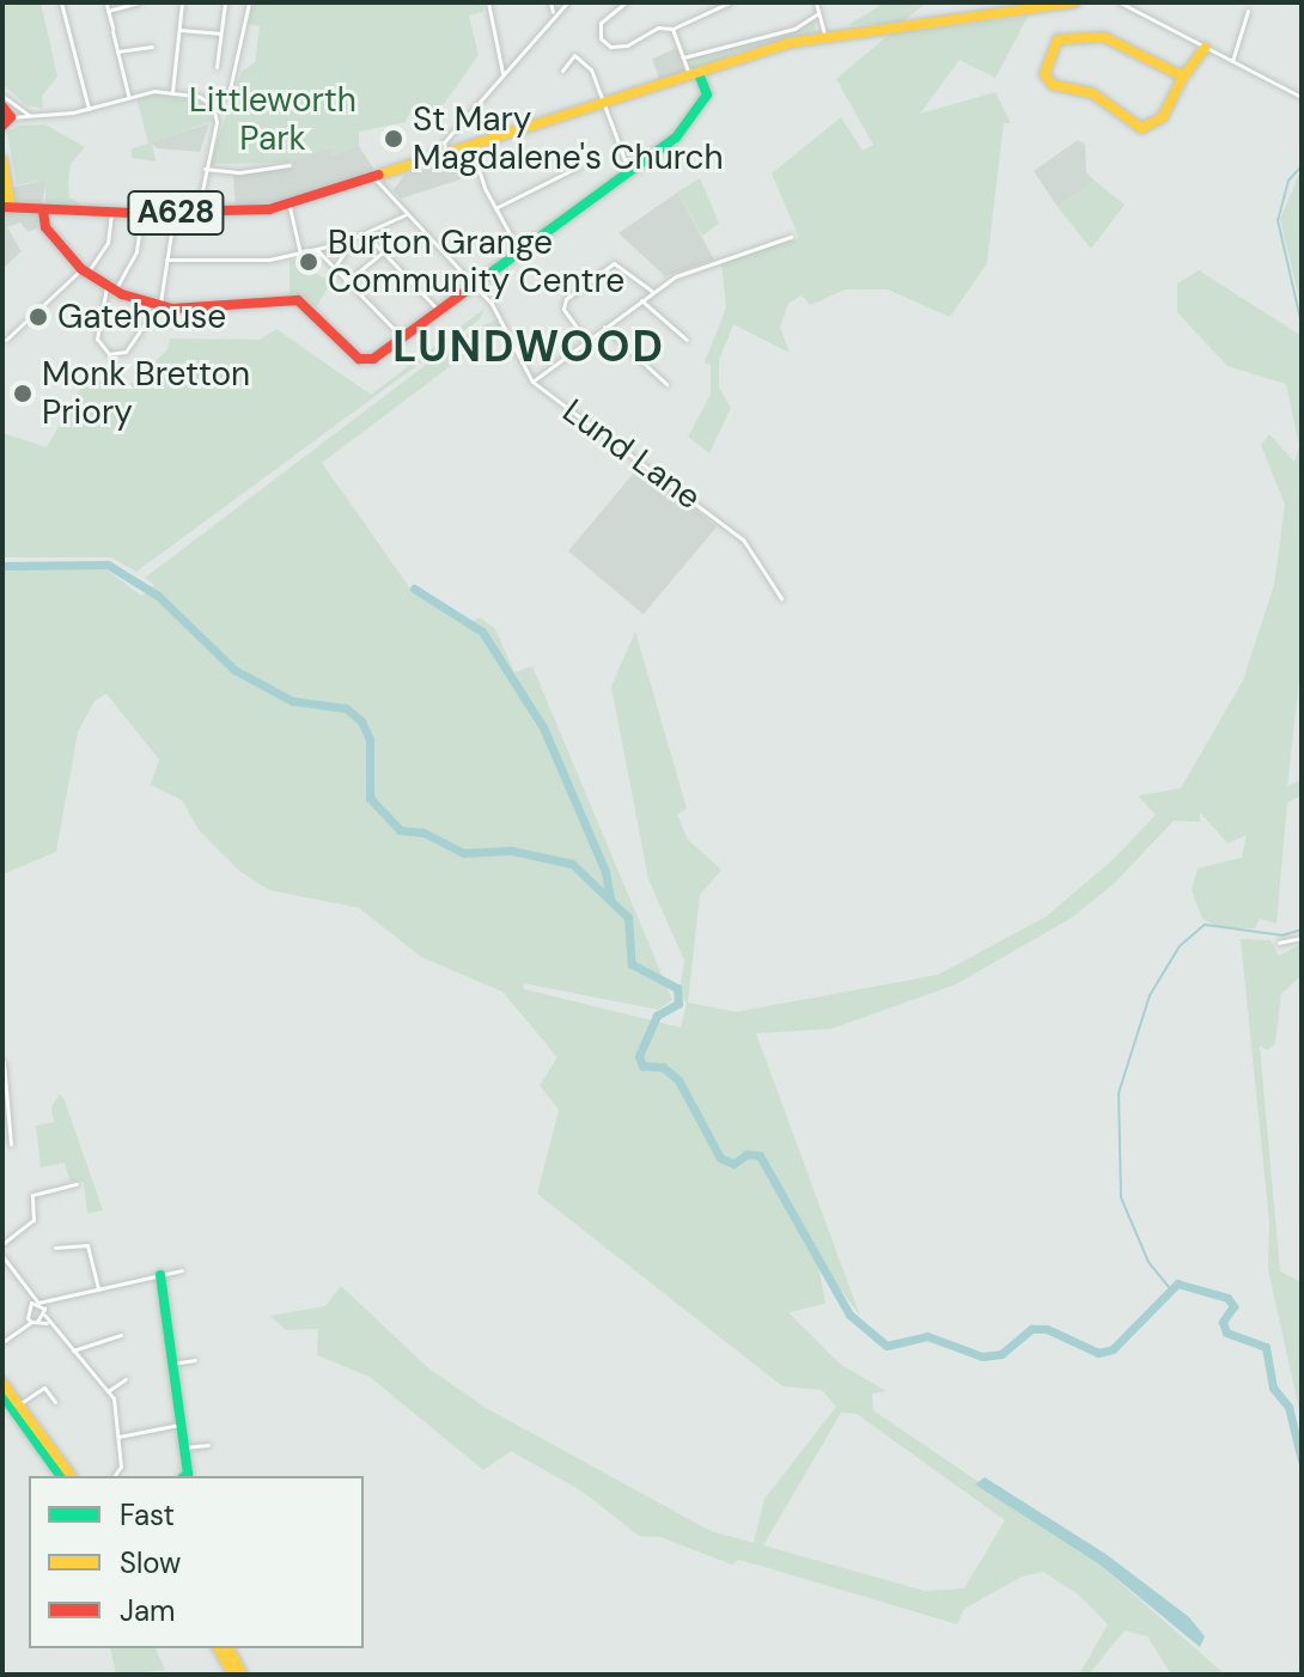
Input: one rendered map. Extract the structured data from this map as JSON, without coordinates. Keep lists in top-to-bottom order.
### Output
{
  "streets": {
    "main road": ["A628"],
    "street": ["Lund Lane"]
  },
  "crossings": [
    ["A628", "Lund Lane"]
  ],
  "districts": ["LUNDWOOD"],
  "parks": ["Littleworth Park"],
  "places": [
    "St Mary Magdalene's Church",
    "Burton Grange Community Centre",
    "Gatehouse",
    "Monk Bretton Priory"
  ],
  "legend": ["Fast", "Slow", "Jam"]
}
